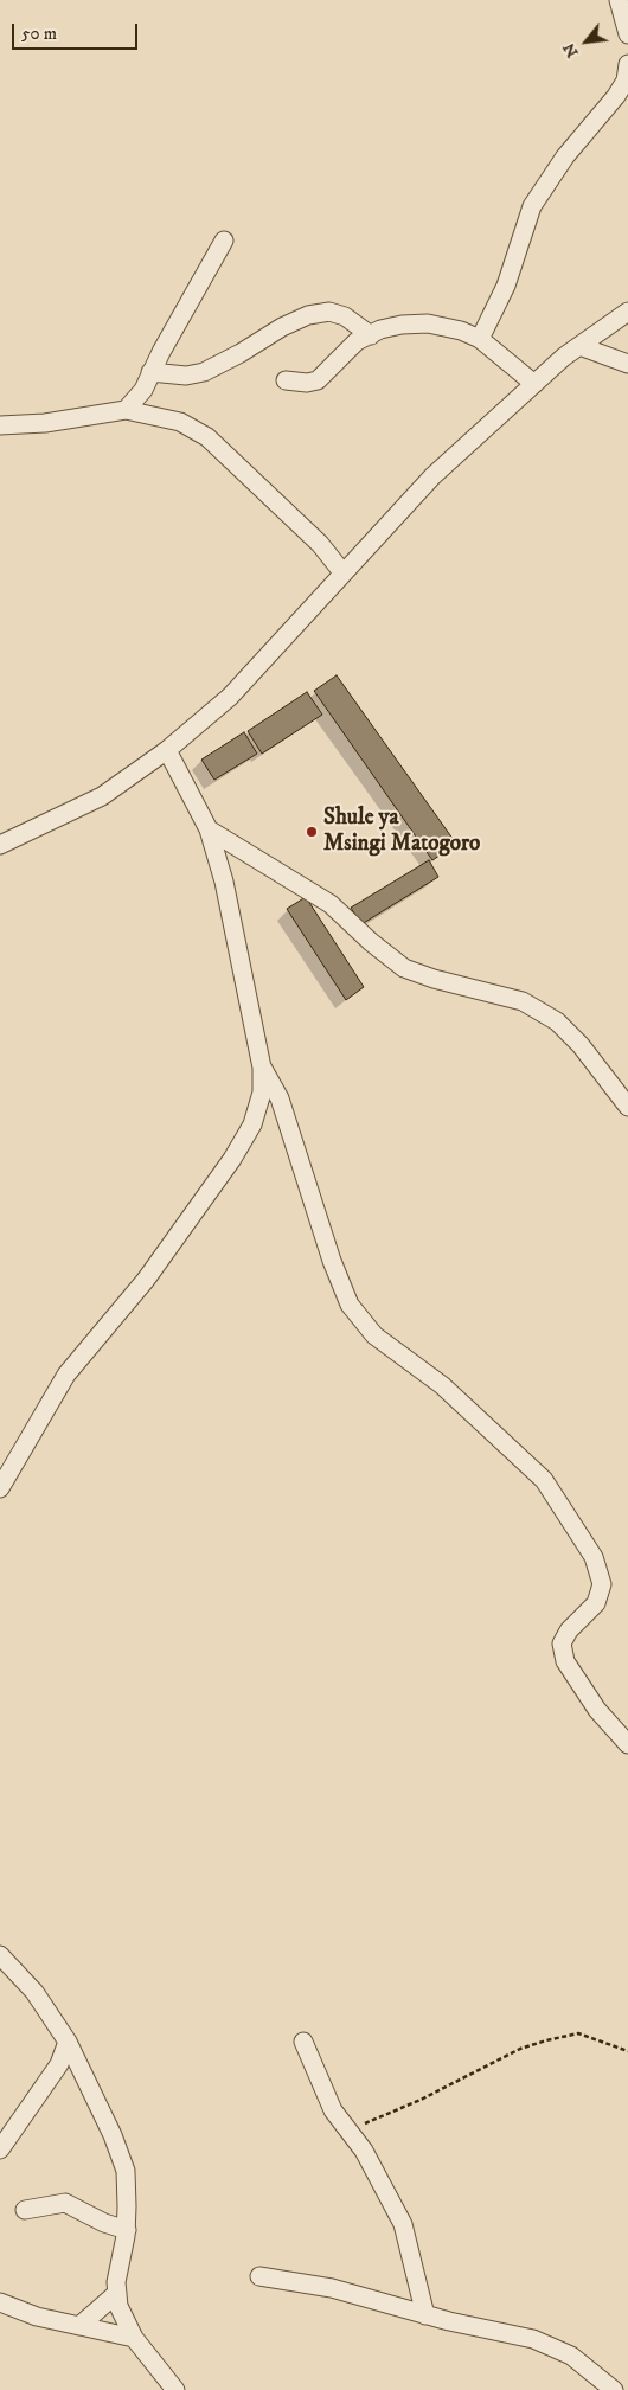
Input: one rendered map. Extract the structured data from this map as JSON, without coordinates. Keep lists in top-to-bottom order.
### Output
{
  "places": ["Shule ya Msingi Matogoro"],
  "scale_bar": "50 m",
  "north": "bottom left"
}
